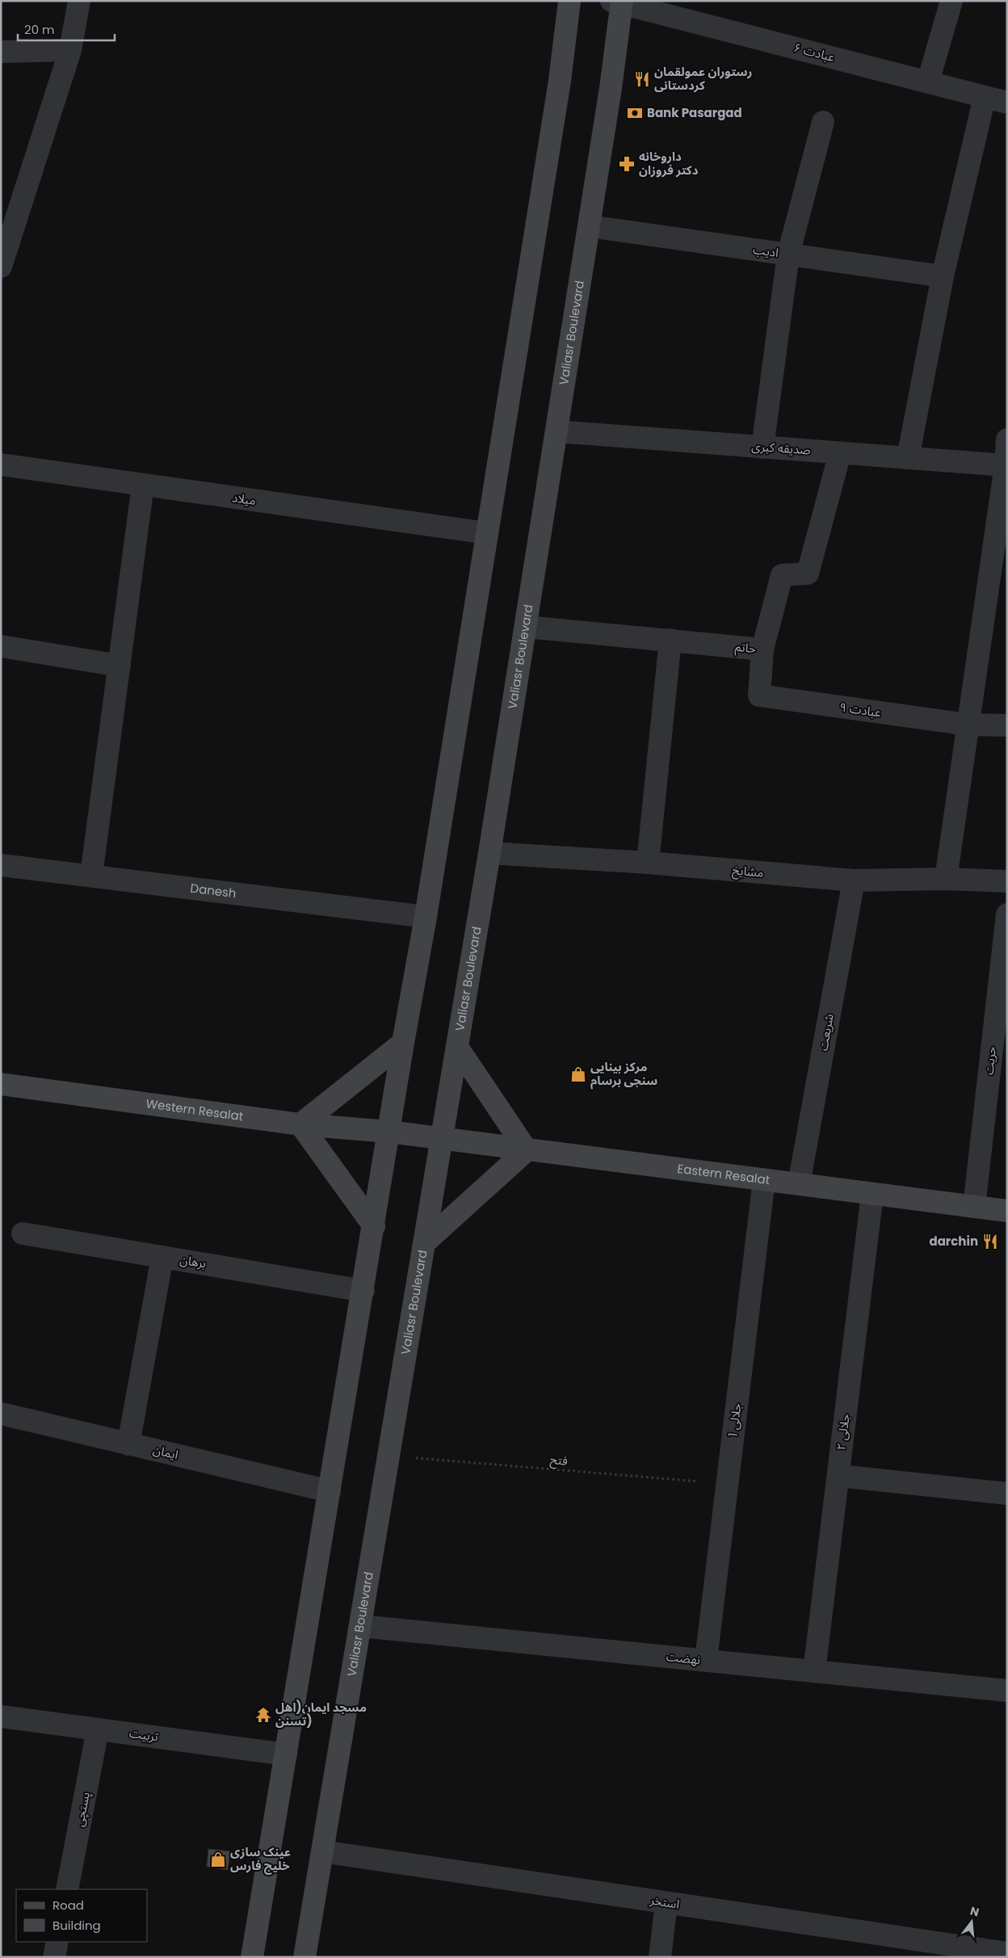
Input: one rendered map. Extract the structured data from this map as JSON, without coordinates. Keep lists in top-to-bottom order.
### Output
{
  "streets": {
    "main road": ["Valiasr Boulevard", "Western Resalat", "Eastern Resalat"],
    "street": [
      "عبادت ۶",
      "ادیب",
      "صدیقه کبری",
      "میلاد",
      "حاتم",
      "عبادت ۹",
      "مشایخ",
      "Danesh",
      "شریعت",
      "حریت",
      "برهان",
      "جلالی 1",
      "جلالی ۲",
      "ایمان",
      "نهضت",
      "تربیت",
      "پستچی",
      "استخر"
    ],
    "path": ["فتح"]
  },
  "crossings": [
    ["عبادت ۶", "Valiasr Boulevard"],
    ["ادیب", "Valiasr Boulevard"],
    ["Valiasr Boulevard", "صدیقه کبری"],
    ["Valiasr Boulevard", "حاتم"],
    ["Valiasr Boulevard", "مشایخ"],
    ["Valiasr Boulevard", "Western Resalat"],
    ["Valiasr Boulevard", "Eastern Resalat"],
    ["Valiasr Boulevard", "فتح"],
    ["Valiasr Boulevard", "نهضت"],
    ["Valiasr Boulevard", "استخر"],
    ["صدیقه کبری", "حاتم"],
    ["حاتم", "عبادت ۹"],
    ["مشایخ", "شریعت"],
    ["شریعت", "Eastern Resalat"],
    ["حریت", "Eastern Resalat"],
    ["Western Resalat", "Eastern Resalat"],
    ["Eastern Resalat", "جلالی 1"],
    ["Eastern Resalat", "جلالی ۲"],
    ["جلالی 1", "فتح"],
    ["جلالی 1", "نهضت"],
    ["جلالی ۲", "نهضت"],
    ["تربیت", "پستچی"]
  ],
  "places": {
    "restaurant": ["رستوران عمولقمان کردستانی", "darchin"],
    "bank": ["Bank Pasargad"],
    "pharmacy": ["داروخانه دکتر فروزان"],
    "shop": ["مرکز بینایی سنجی برسام", "عینک سازی خلیج فارس"],
    "temple": ["مسجد ایمان(اهل تسنن)"]
  },
  "legend": ["Road", "Building"],
  "scale_bar": "20 m",
  "north": "top"
}
